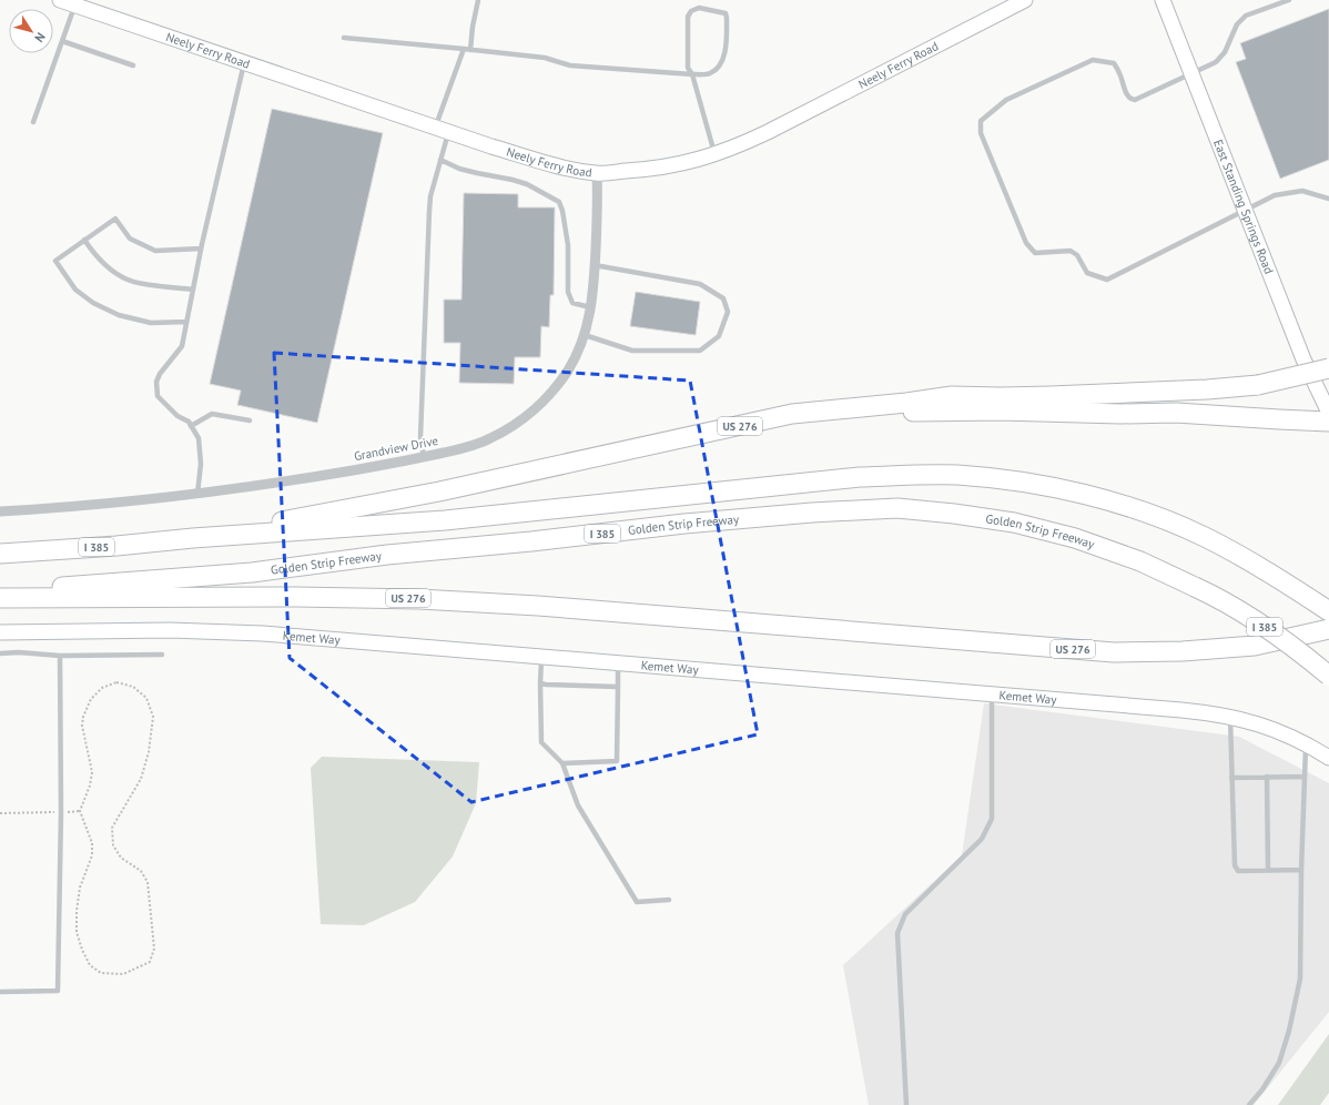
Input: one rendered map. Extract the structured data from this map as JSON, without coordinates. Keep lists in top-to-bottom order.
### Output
{
  "streets": {
    "highway": ["US 276", "Golden Strip Freeway", "I 385"],
    "street": [
      "Neely Ferry Road",
      "East Standing Springs Road",
      "Grandview Drive",
      "Kemet Way"
    ]
  },
  "crossings": [
    ["Neely Ferry Road", "Grandview Drive"],
    ["US 276", "I 385"]
  ],
  "north": "bottom right"
}
